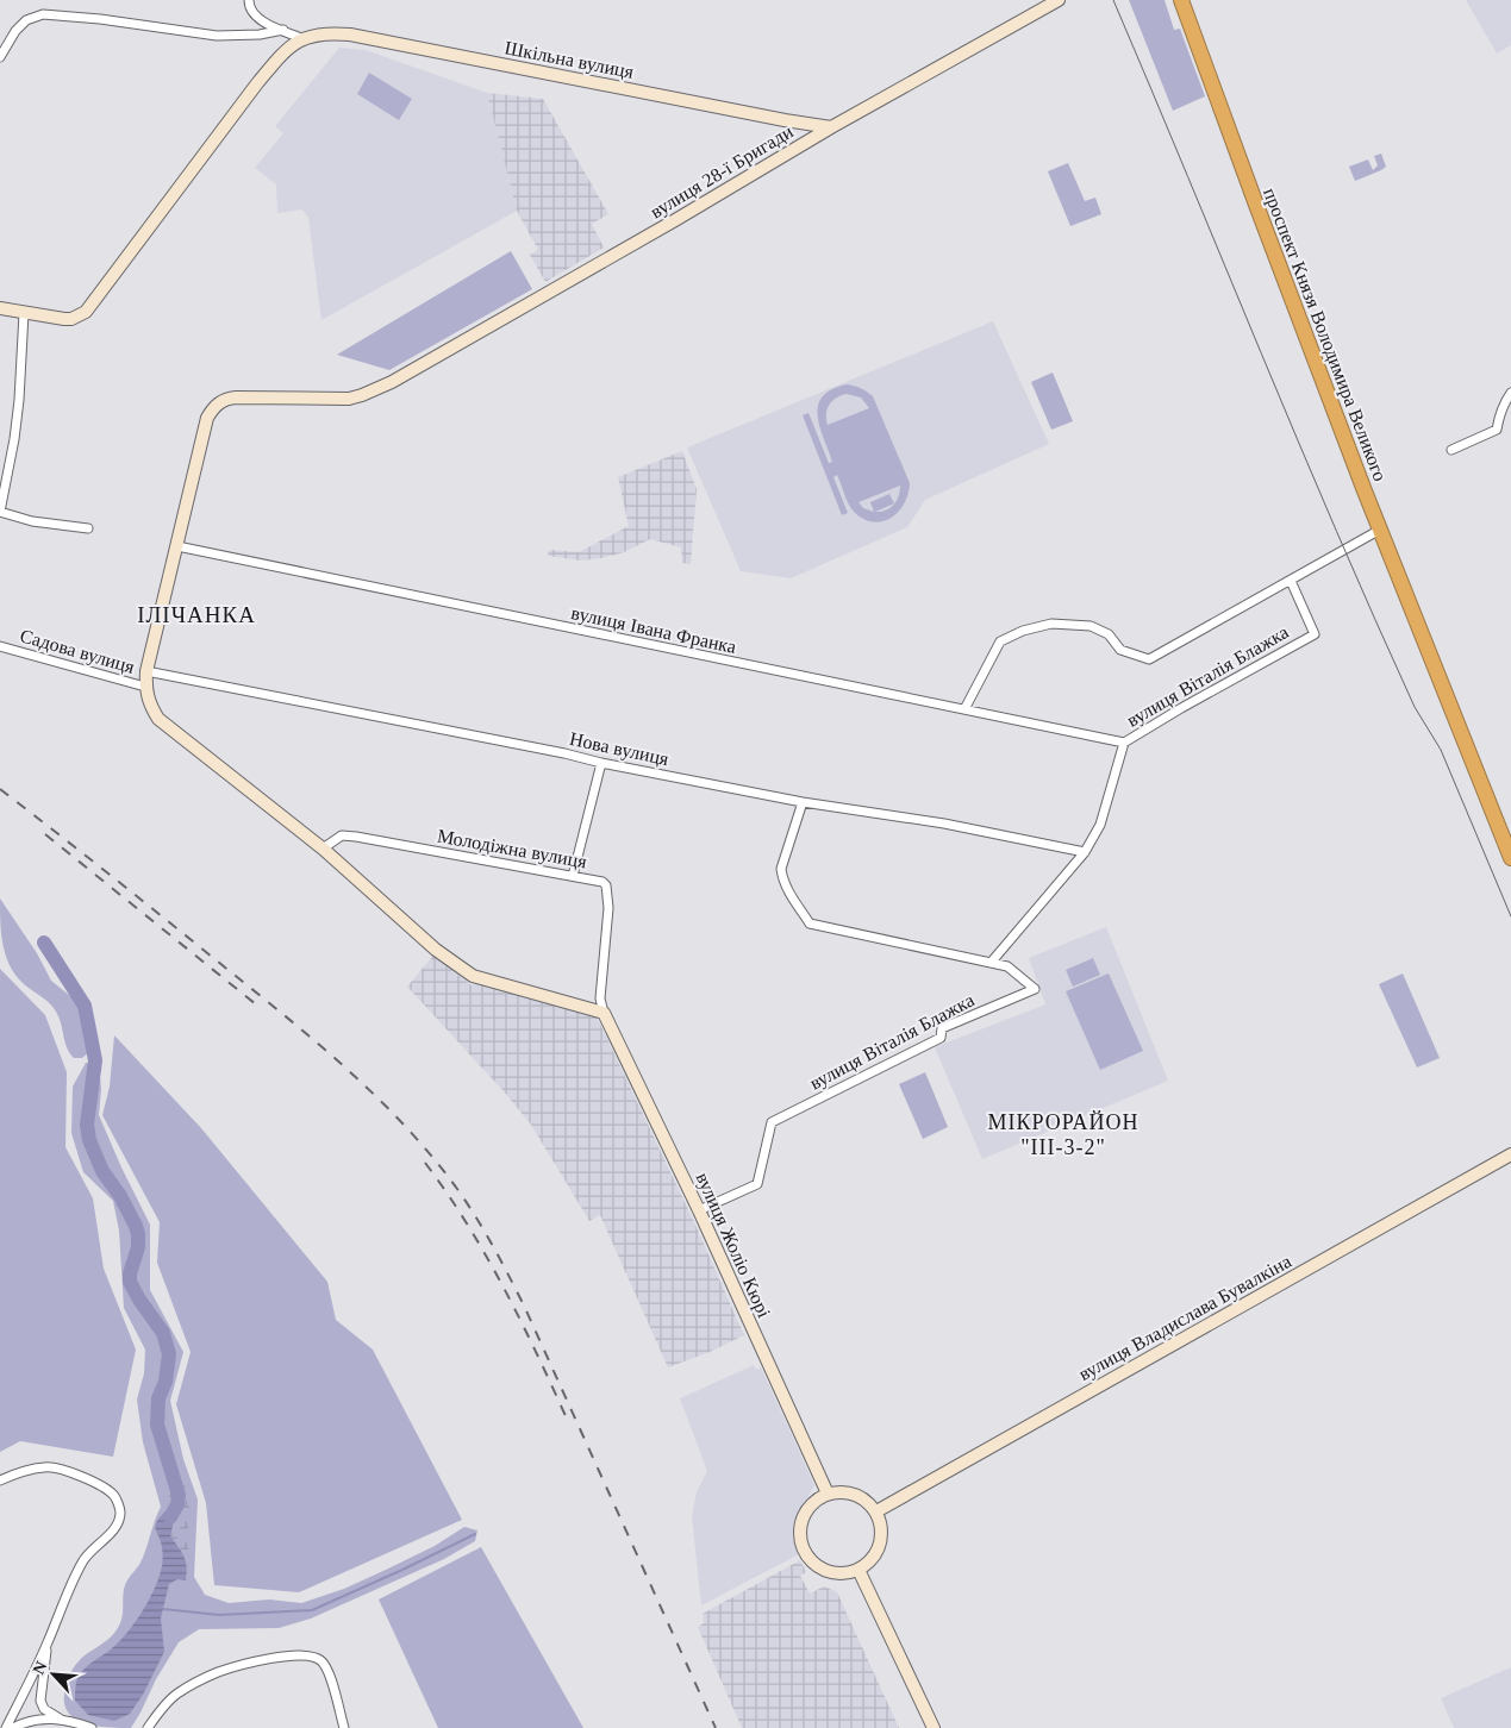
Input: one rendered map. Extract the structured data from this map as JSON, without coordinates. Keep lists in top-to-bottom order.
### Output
{
  "streets": {
    "highway": ["проспект Князя Володимира Великого"],
    "street": [
      "Шкільна вулиця",
      "вулиця 28-ї Бригади",
      "вулиця Івана Франка",
      "Садова вулиця",
      "вулиця Віталія Блажка",
      "Нова вулиця",
      "Молодіжна вулиця",
      "вулиця Жоліо Кюрі",
      "вулиця Владислава Бувалкіна"
    ]
  },
  "crossings": [
    ["Шкільна вулиця", "вулиця 28-ї Бригади"],
    ["вулиця 28-ї Бригади", "вулиця Івана Франка"],
    ["вулиця Івана Франка", "вулиця Віталія Блажка"],
    ["вулиця Віталія Блажка", "Нова вулиця"],
    ["вулиця Віталія Блажка", "вулиця Жоліо Кюрі"],
    ["Молодіжна вулиця", "вулиця Жоліо Кюрі"],
    ["вулиця Жоліо Кюрі", "вулиця Владислава Бувалкіна"]
  ],
  "districts": ["ІЛІЧАНКА", "МІКРОРАЙОН \"ІІІ-3-2\""],
  "north": "top left"
}
